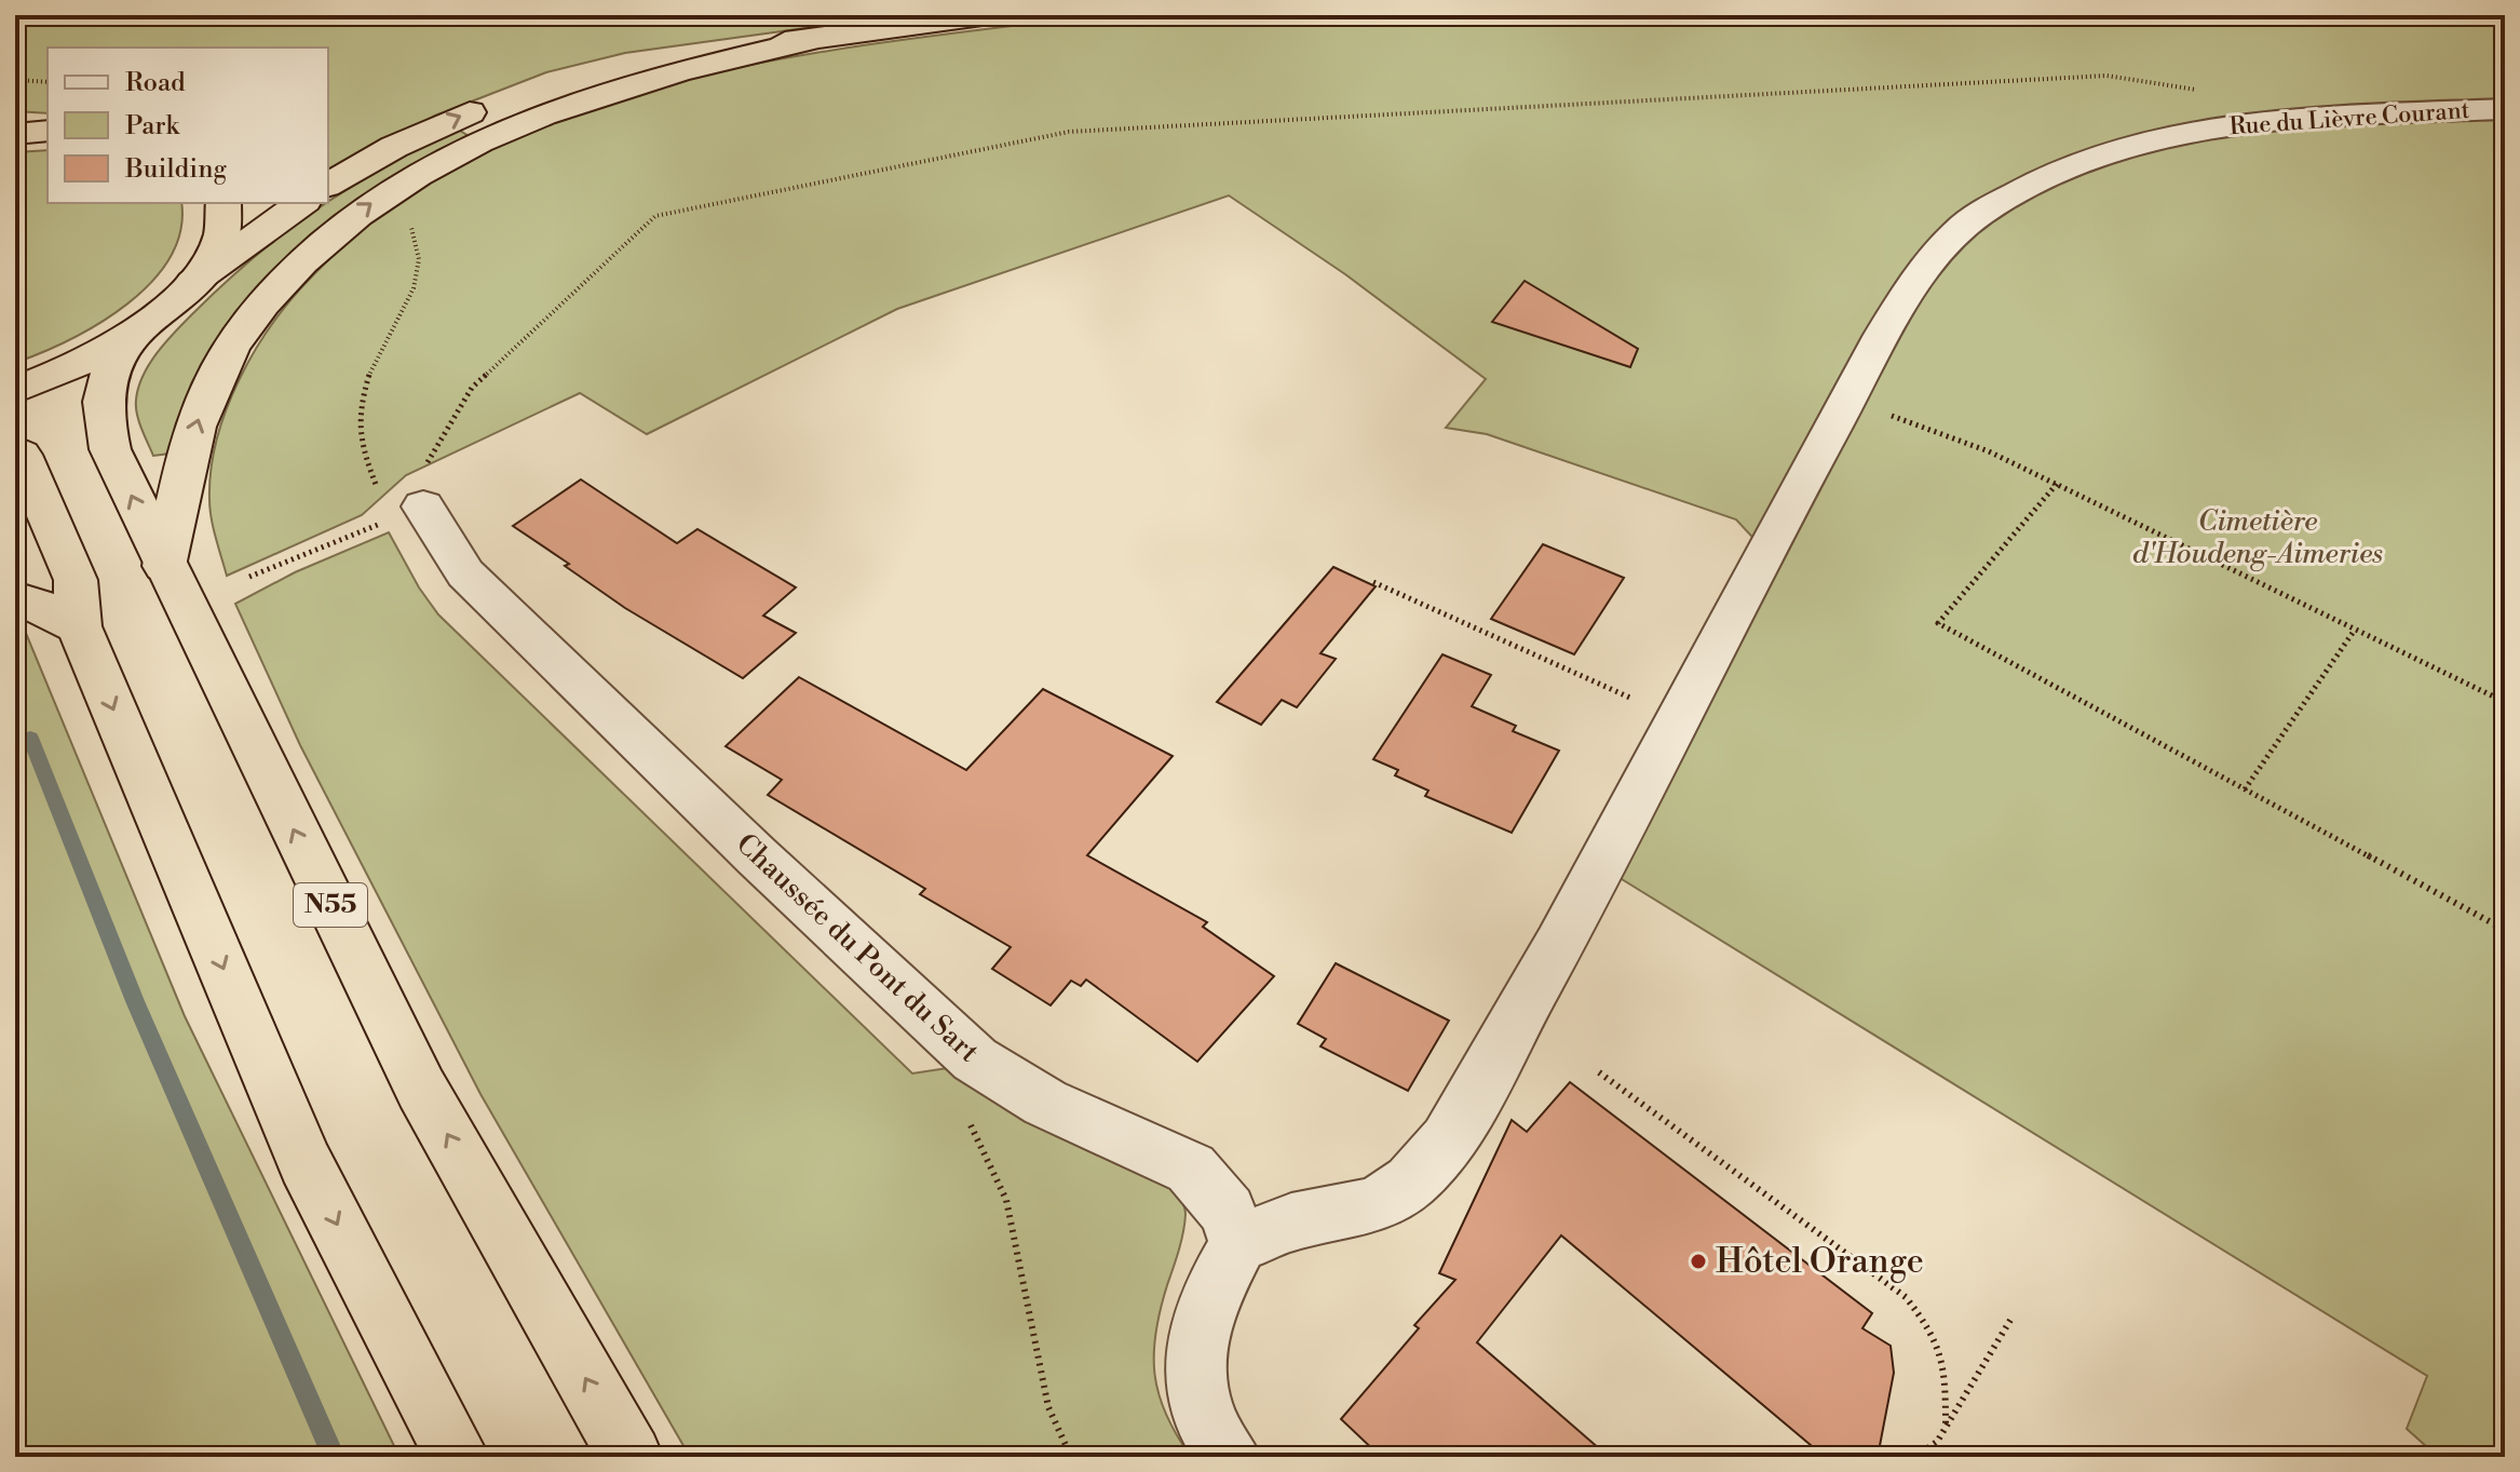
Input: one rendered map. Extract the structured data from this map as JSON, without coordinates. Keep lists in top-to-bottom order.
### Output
{
  "streets": {
    "highway": ["N55"],
    "street": ["Rue du Lièvre Courant", "Chaussée du Pont du Sart"]
  },
  "crossings": [
    ["Rue du Lièvre Courant", "Chaussée du Pont du Sart"]
  ],
  "parks": ["Cimetière d'Houdeng-Aimeries"],
  "places": ["Hôtel Orange"],
  "legend": ["Road", "Park", "Building"]
}
